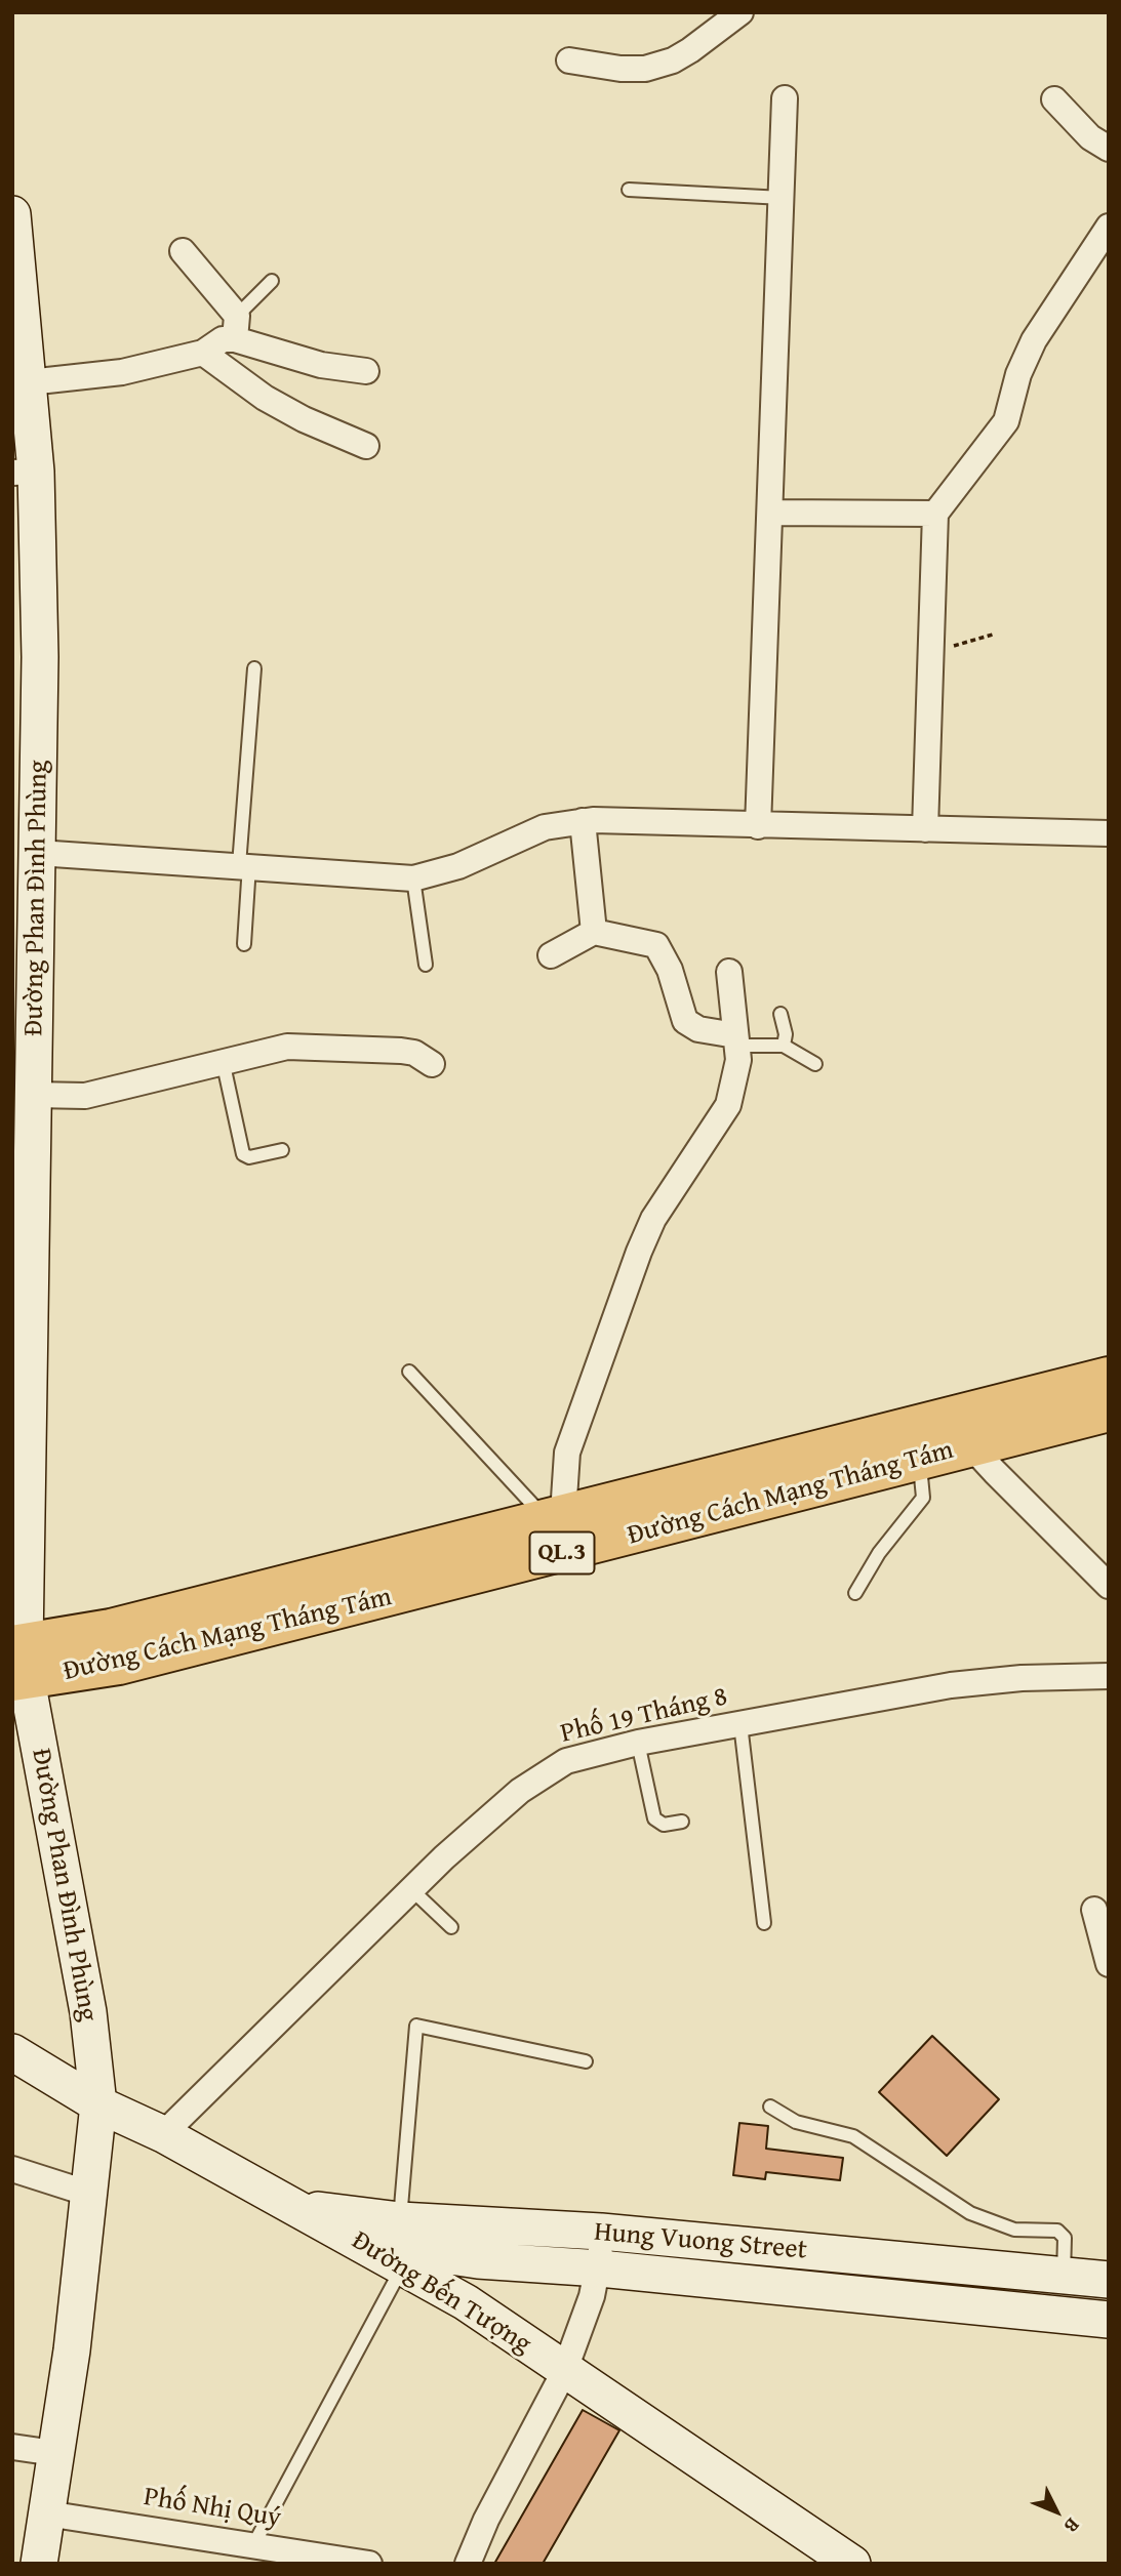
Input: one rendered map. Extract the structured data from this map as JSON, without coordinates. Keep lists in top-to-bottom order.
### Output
{
  "streets": {
    "highway": ["Đường Cách Mạng Tháng Tám", "QL.3"],
    "street": [
      "Đường Phan Đình Phùng",
      "Phố 19 Tháng 8",
      "Hung Vuong Street",
      "Đường Bến Tượng",
      "Phố Nhị Quý"
    ]
  },
  "crossings": [
    ["Đường Phan Đình Phùng", "Đường Cách Mạng Tháng Tám"],
    ["Đường Phan Đình Phùng", "Đường Bến Tượng"],
    ["Đường Phan Đình Phùng", "Phố Nhị Quý"],
    ["Phố 19 Tháng 8", "Đường Bến Tượng"],
    ["Hung Vuong Street", "Đường Bến Tượng"]
  ],
  "north": "bottom right"
}
